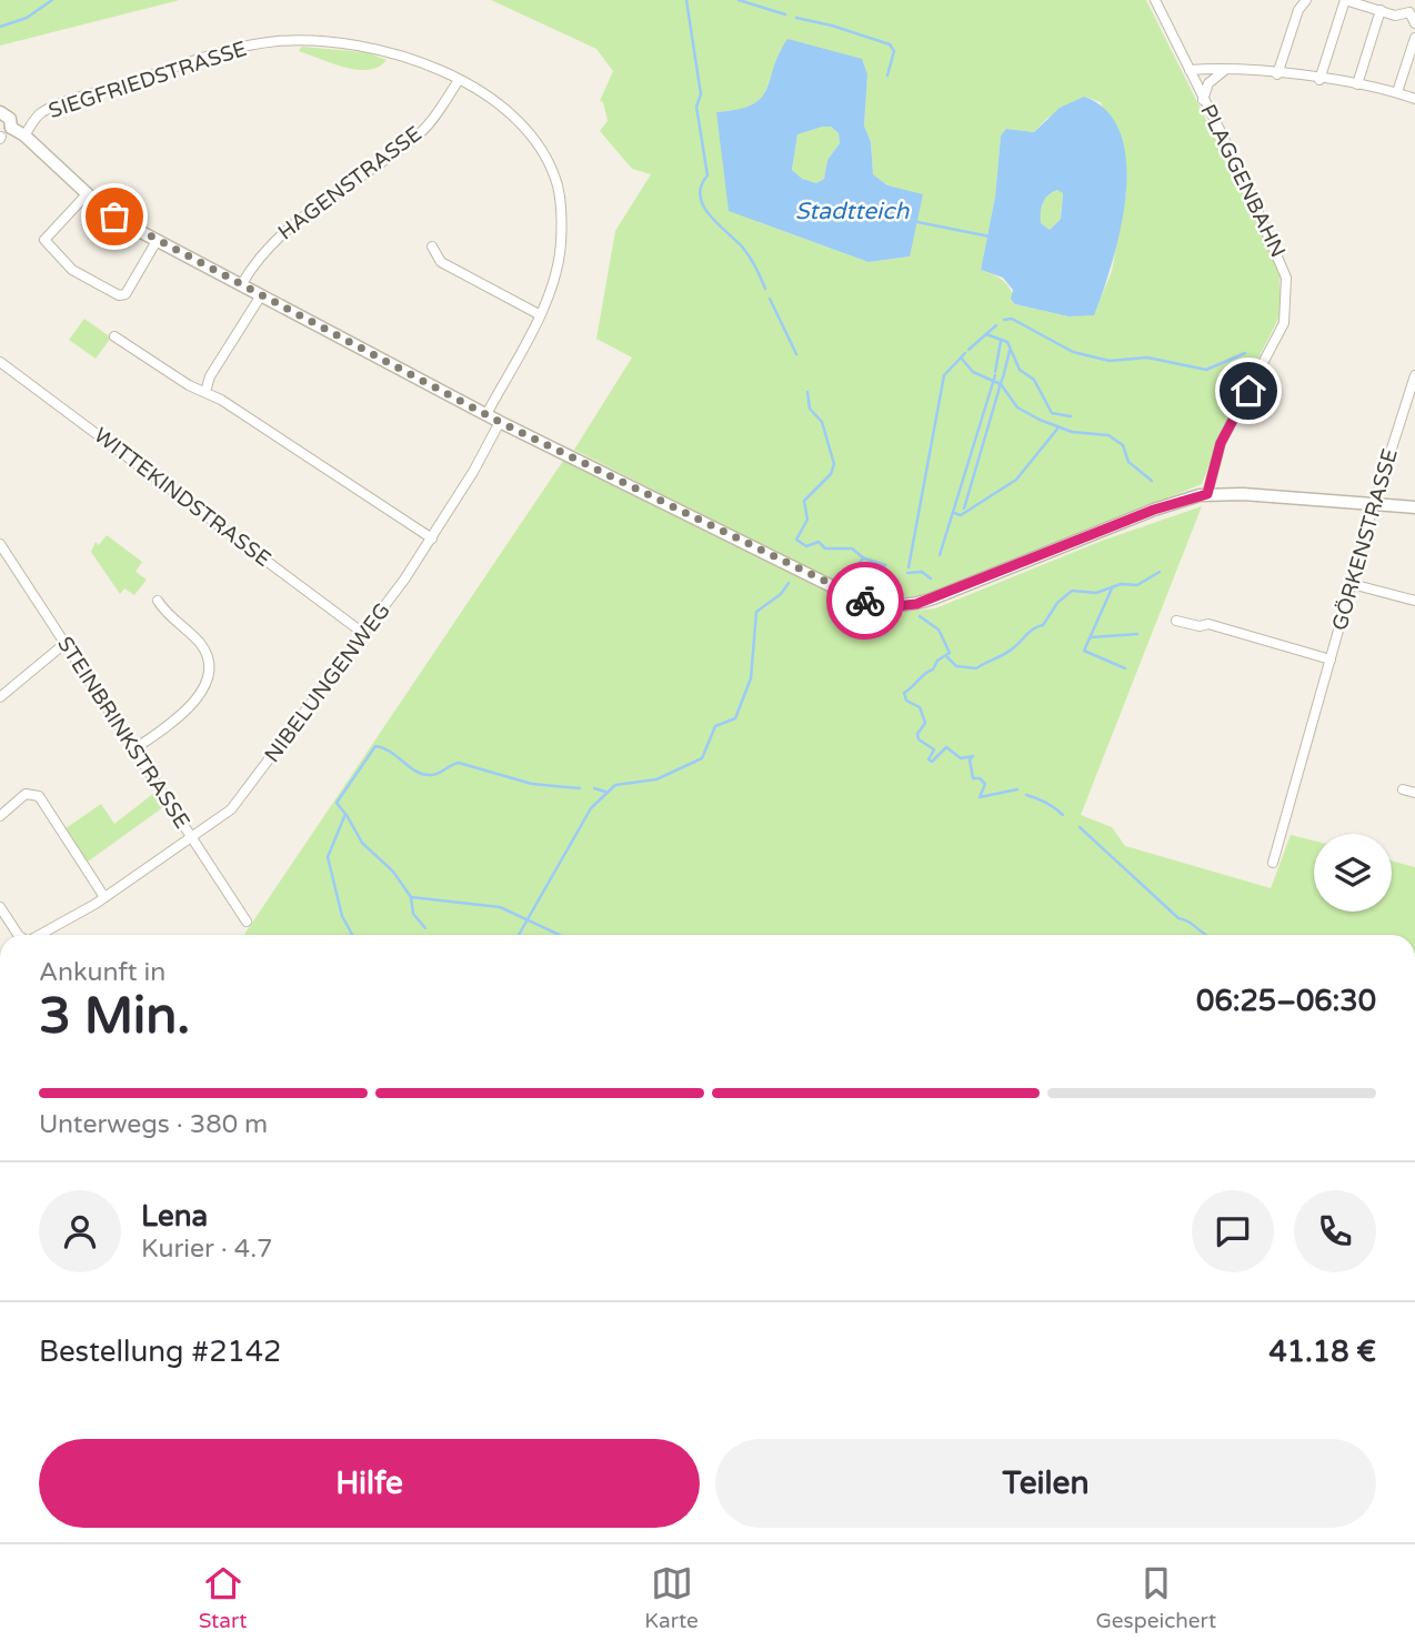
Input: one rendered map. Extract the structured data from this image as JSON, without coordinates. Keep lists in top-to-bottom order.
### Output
{
  "streets": {
    "street": [
      "SIEGFRIEDSTRASSE",
      "PLAGGENBAHN",
      "HAGENSTRASSE",
      "WITTEKINDSTRASSE",
      "GÖRKENSTRASSE",
      "NIBELUNGENWEG",
      "STEINBRINKSTRASSE"
    ]
  },
  "crossings": [
    ["SIEGFRIEDSTRASSE", "HAGENSTRASSE"],
    ["WITTEKINDSTRASSE", "NIBELUNGENWEG"],
    ["NIBELUNGENWEG", "STEINBRINKSTRASSE"]
  ],
  "water": ["Stadtteich"],
  "page": {
    "heading": ["3 Min.", "Ankunft in", "06:25–06:30"],
    "panel": [
      "Lena",
      "Kurier · 4.7",
      "Bestellung #2142",
      "41.18 €"
    ],
    "bar": "Unterwegs · 380 m",
    "buttons": ["Hilfe", "Teilen"],
    "tabs": ["Start", "Karte", "Gespeichert"]
  }
}
